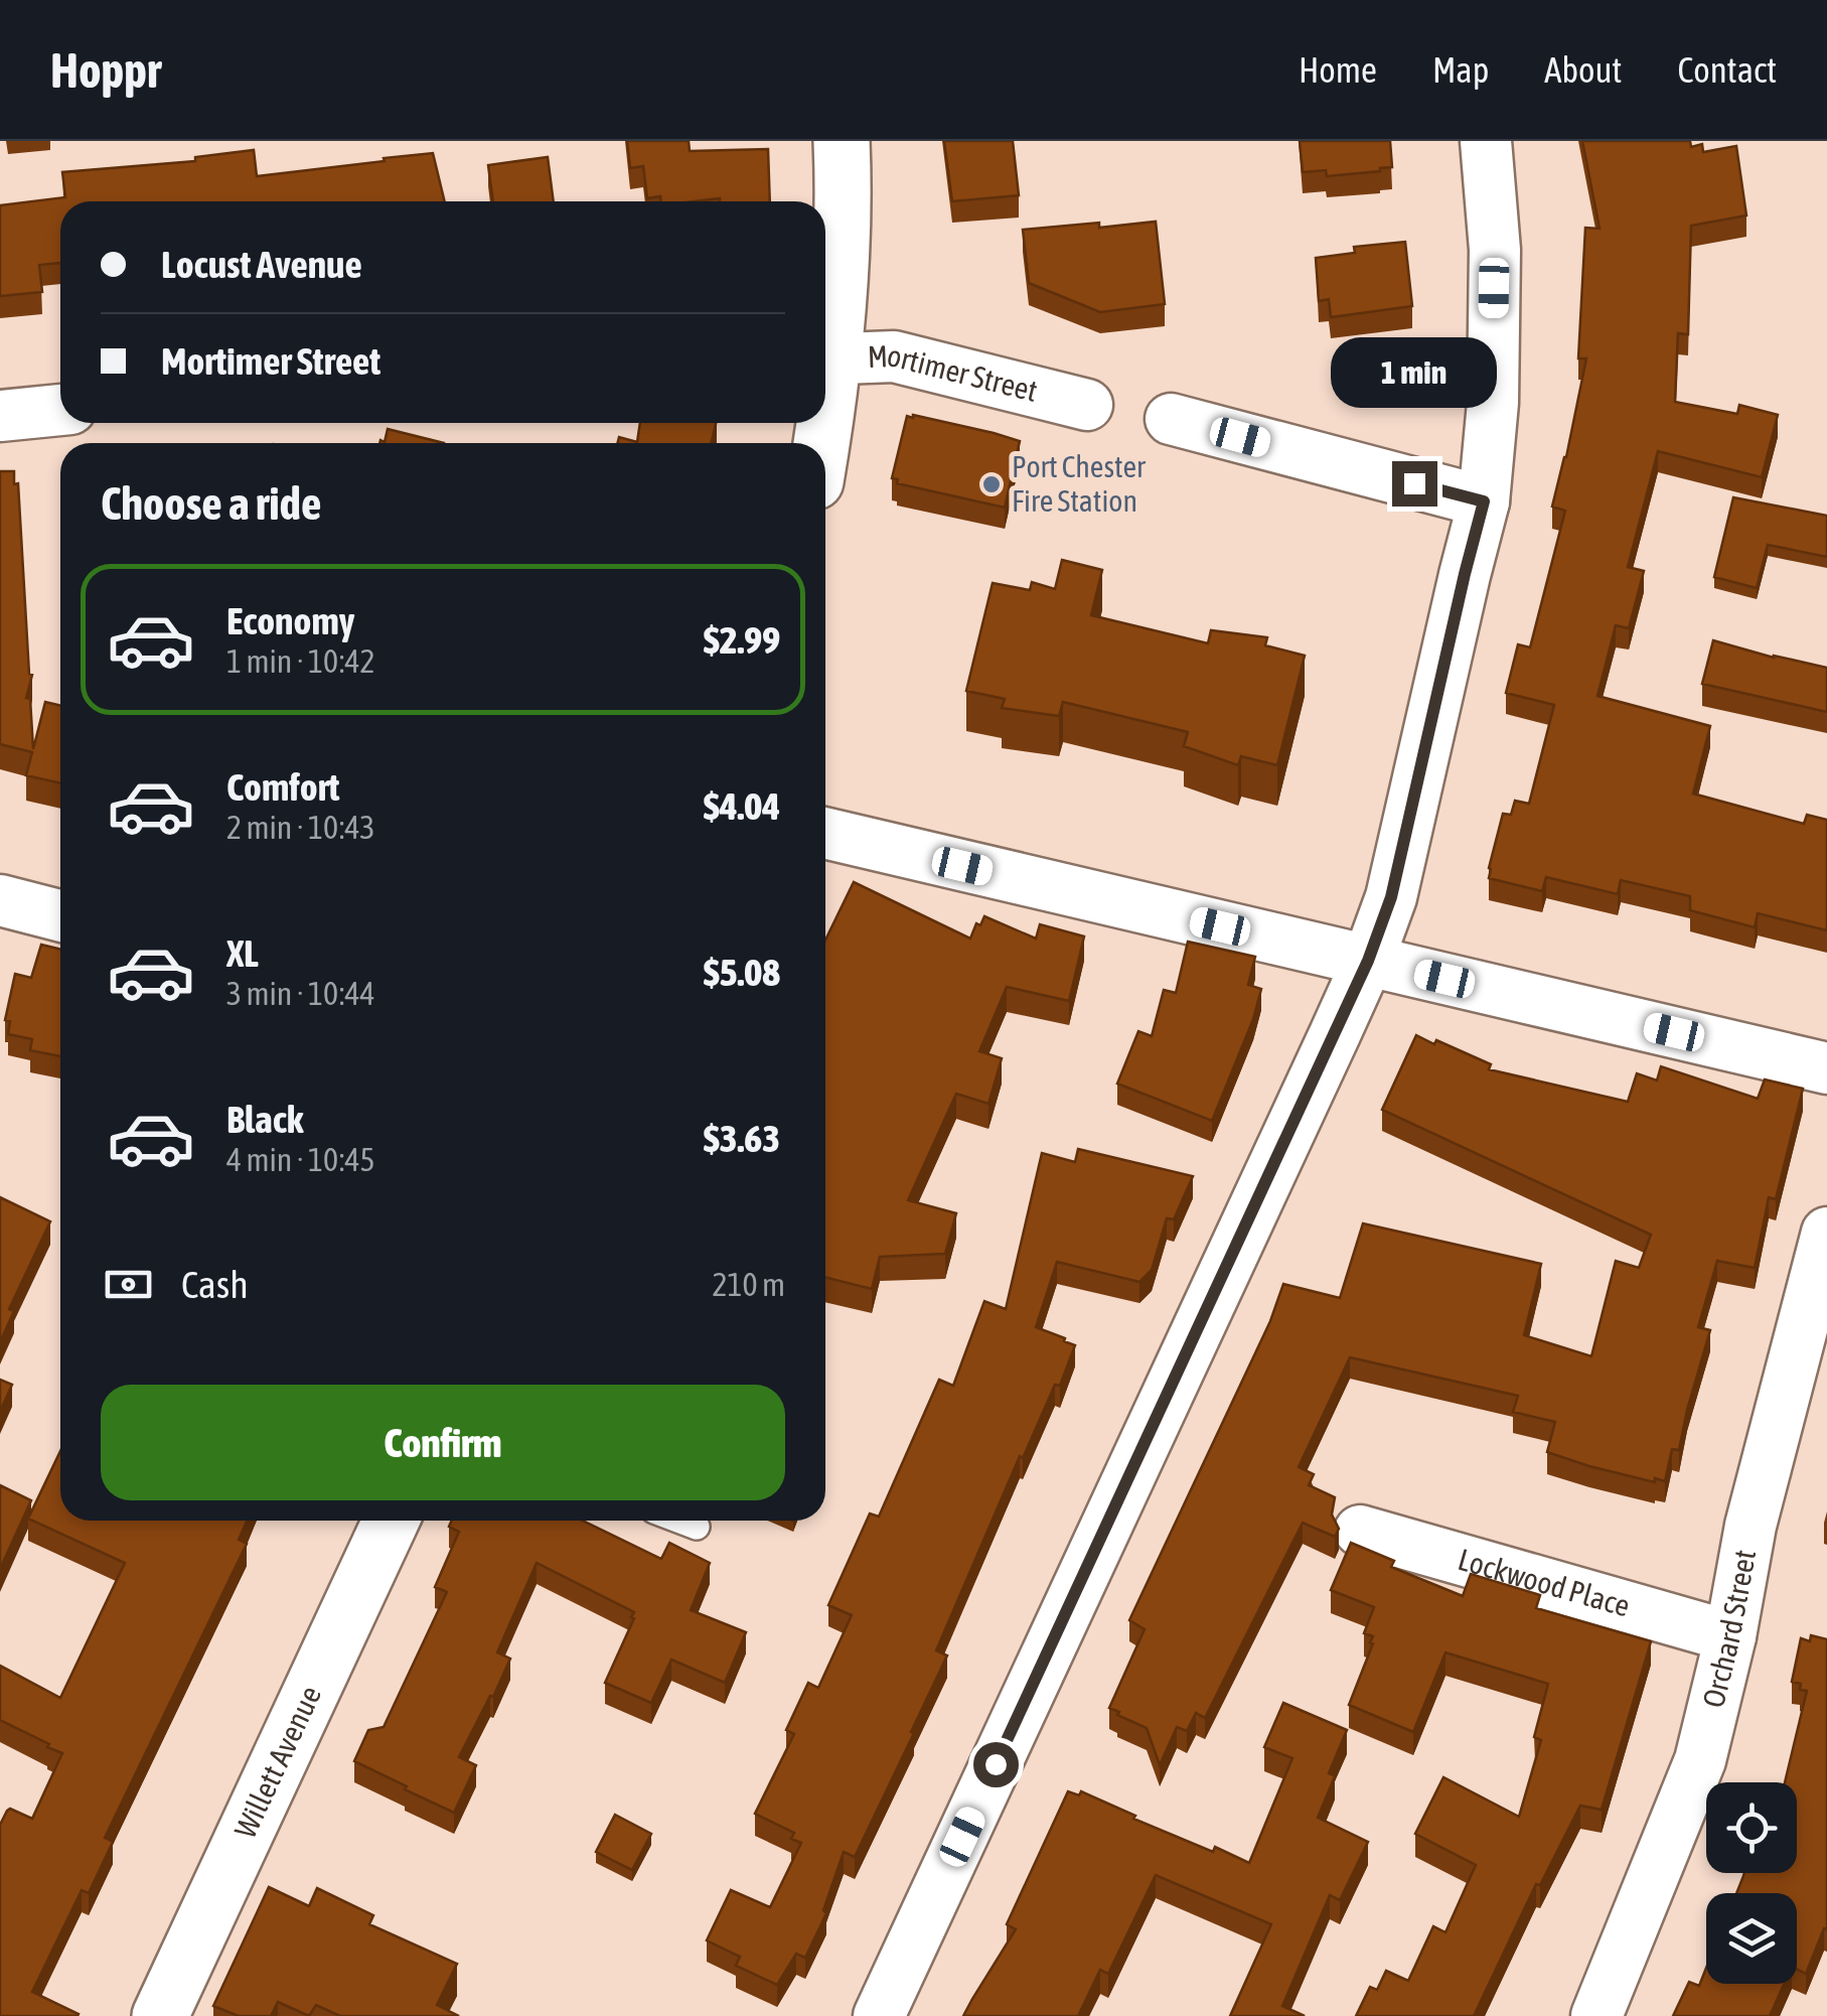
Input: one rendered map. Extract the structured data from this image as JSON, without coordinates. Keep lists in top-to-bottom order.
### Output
{
  "streets": {
    "street": [
      "Mortimer Street",
      "Lockwood Place",
      "Orchard Street",
      "Willett Avenue"
    ]
  },
  "crossings": [
    ["Lockwood Place", "Orchard Street"]
  ],
  "places": ["Port Chester Fire Station"],
  "page": {
    "header": "Hoppr",
    "nav": [
      "Home",
      "Map",
      "About",
      "Contact"
    ],
    "banner": ["Locust Avenue", "Mortimer Street"],
    "bubble": "1 min",
    "heading": "Choose a ride",
    "list": [
      {
        "name": "Economy",
        "note": "1 min · 10:42",
        "value": "$2.99"
      },
      {
        "name": "Comfort",
        "note": "2 min · 10:43",
        "value": "$4.04"
      },
      {
        "name": "XL",
        "note": "3 min · 10:44",
        "value": "$5.08"
      },
      {
        "name": "Black",
        "note": "4 min · 10:45",
        "value": "$3.63"
      }
    ],
    "pay": ["Cash", "210 m"],
    "buttons": "Confirm"
  }
}
